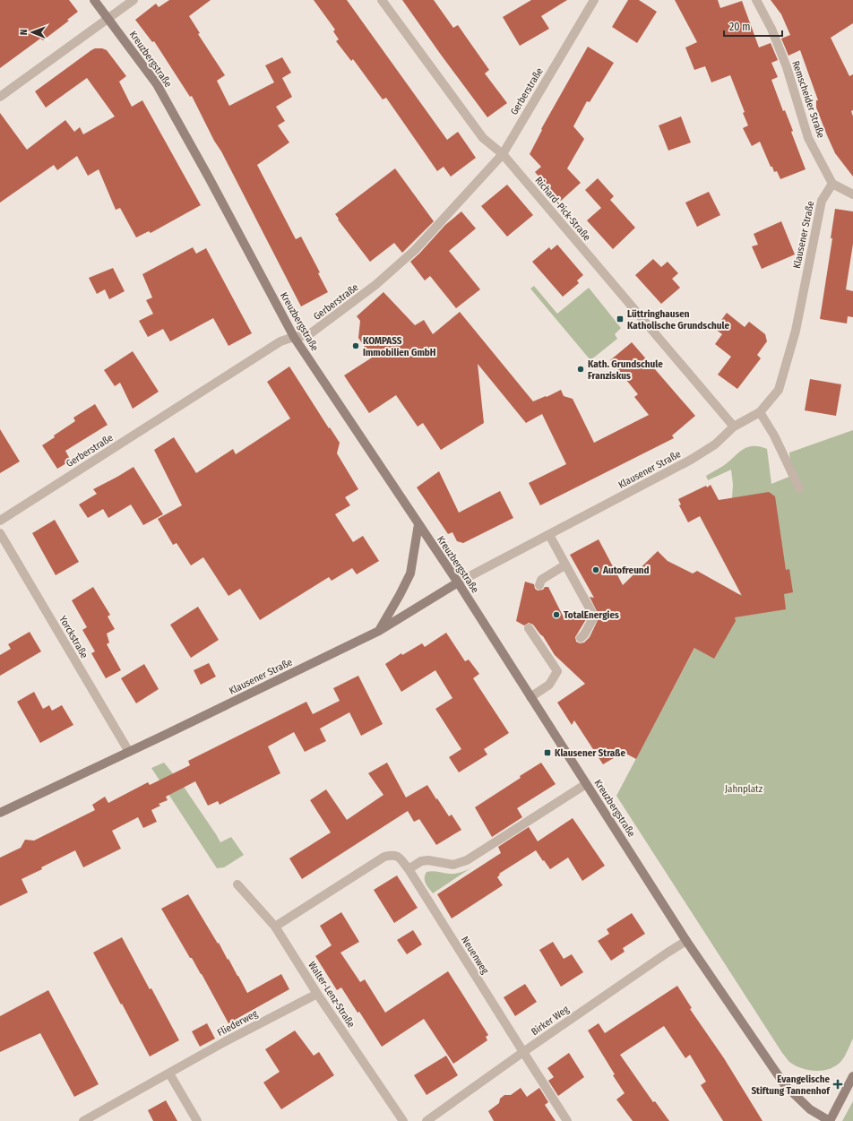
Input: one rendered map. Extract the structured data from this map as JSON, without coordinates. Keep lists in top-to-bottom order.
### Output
{
  "streets": {
    "main road": ["Kreuzbergstraße", "Klausener Straße"],
    "street": [
      "Gerberstraße",
      "Remscheider Straße",
      "Richard-Pick-Straße",
      "Yorckstraße",
      "Neuenweg",
      "Walter-Lenz-Straße",
      "Birker Weg",
      "Fliederweg"
    ]
  },
  "crossings": [
    ["Kreuzbergstraße", "Gerberstraße"],
    ["Kreuzbergstraße", "Klausener Straße"],
    ["Kreuzbergstraße", "Birker Weg"],
    ["Gerberstraße", "Richard-Pick-Straße"],
    ["Remscheider Straße", "Klausener Straße"],
    ["Richard-Pick-Straße", "Klausener Straße"],
    ["Klausener Straße", "Yorckstraße"],
    ["Neuenweg", "Walter-Lenz-Straße"],
    ["Neuenweg", "Birker Weg"],
    ["Walter-Lenz-Straße", "Fliederweg"]
  ],
  "parks": ["Jahnplatz"],
  "places": {
    "transit": ["Lüttringhausen Katholische Grundschule", "Klausener Straße"],
    "other": [
      "KOMPASS Immobilien GmbH",
      "Kath. Grundschule Franziskus",
      "Autofreund",
      "TotalEnergies"
    ],
    "health": ["Evangelische Stiftung Tannenhof"]
  },
  "scale_bar": "20 m",
  "north": "left"
}
